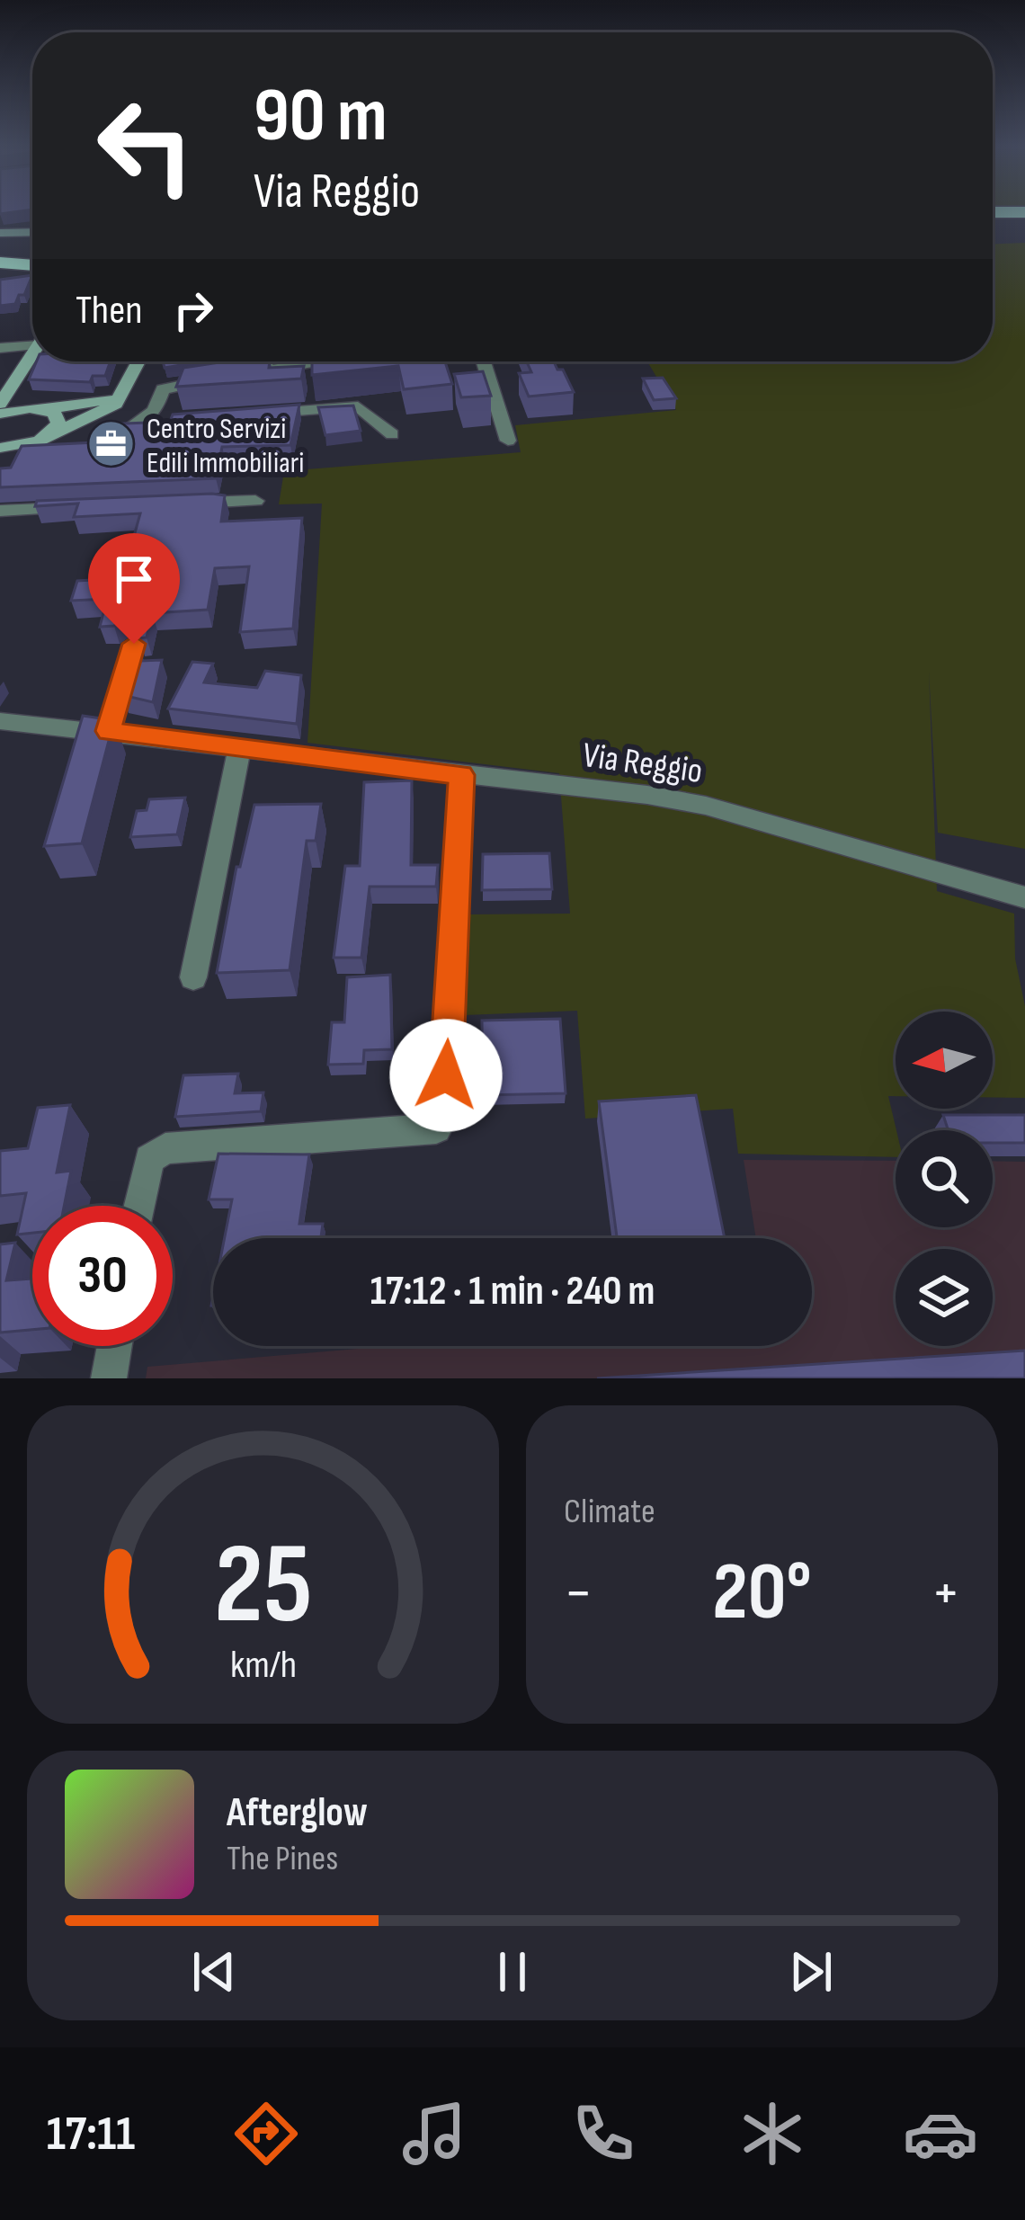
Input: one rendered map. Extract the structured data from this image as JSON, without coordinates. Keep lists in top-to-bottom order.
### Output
{
  "streets": {
    "street": ["Via Reggio"]
  },
  "places": {
    "office": ["Centro Servizi Edili Immobiliari"]
  },
  "north": "left",
  "page": {
    "turn": ["90 m", "Via Reggio"],
    "then": "Then",
    "limit": "30",
    "trip": "17:12 · 1 min · 240 m",
    "tile": "Climate",
    "heat": ["−", "20°", "+"],
    "song": ["Afterglow", "The Pines"],
    "tabs": "17:11",
    "gauge": ["25", "km/h"]
  }
}
